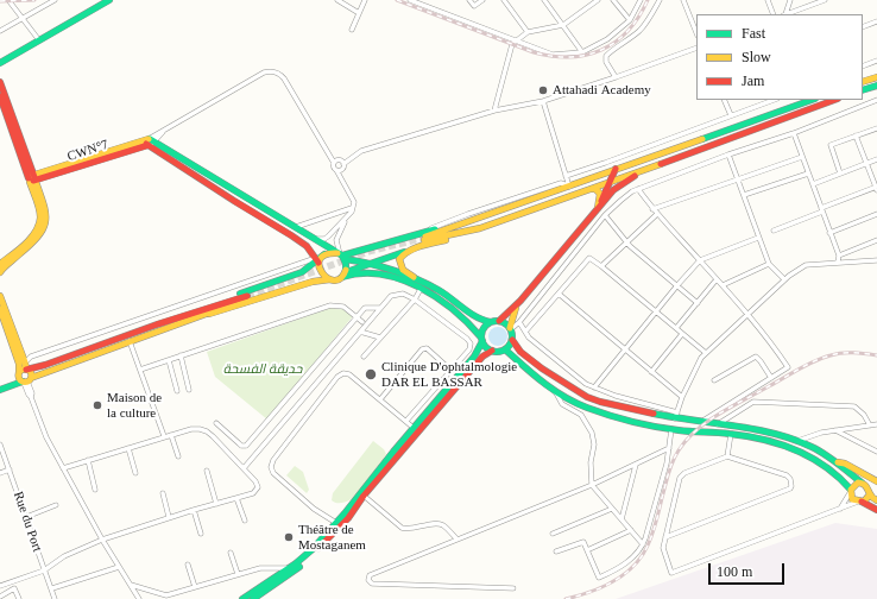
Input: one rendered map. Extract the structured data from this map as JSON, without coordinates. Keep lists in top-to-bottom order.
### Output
{
  "streets": {
    "main road": ["CWN°7"],
    "street": ["Rue du Port"]
  },
  "parks": ["حديقة الفسحة"],
  "places": [
    "Attahadi Academy",
    "Clinique D'ophtalmologie DAR EL BASSAR",
    "Maison de la culture",
    "Théâtre de Mostaganem"
  ],
  "legend": ["Fast", "Slow", "Jam"],
  "scale_bar": "100 m"
}
